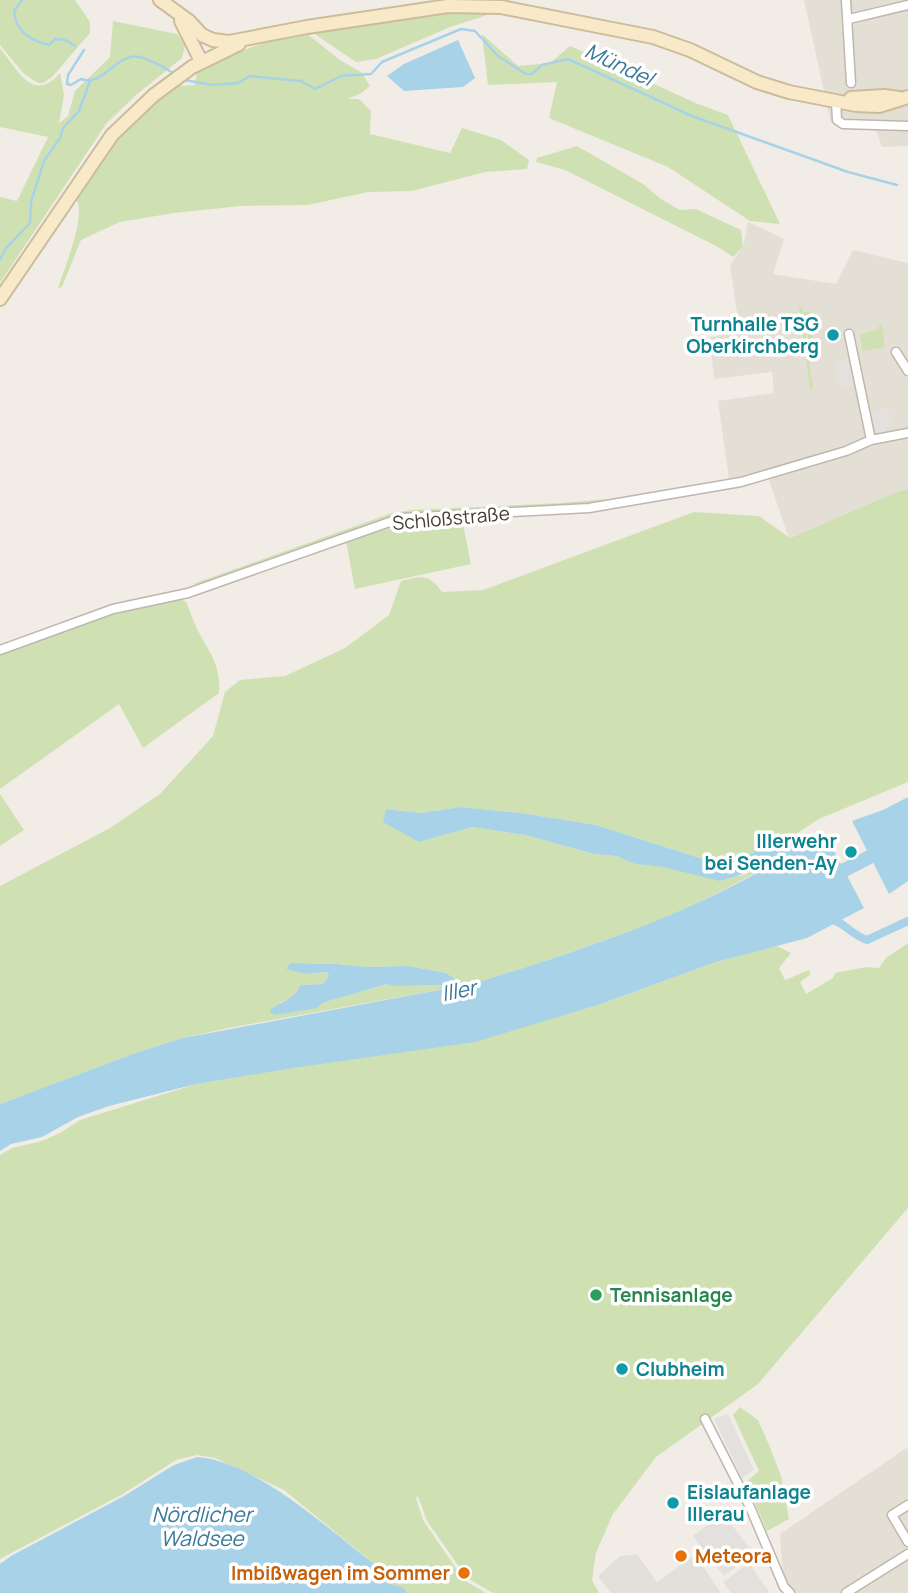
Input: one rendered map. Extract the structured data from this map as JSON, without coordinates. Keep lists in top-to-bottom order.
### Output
{
  "streets": {
    "street": ["Schloßstraße"]
  },
  "water": ["Mündel", "Iller", "Nördlicher Waldsee"],
  "places": [
    "Turnhalle TSG Oberkirchberg",
    "Illerwehr bei Senden-Ay",
    "Tennisanlage",
    "Clubheim",
    "Eislaufanlage Illerau",
    "Meteora",
    "Imbißwagen im Sommer"
  ]
}
